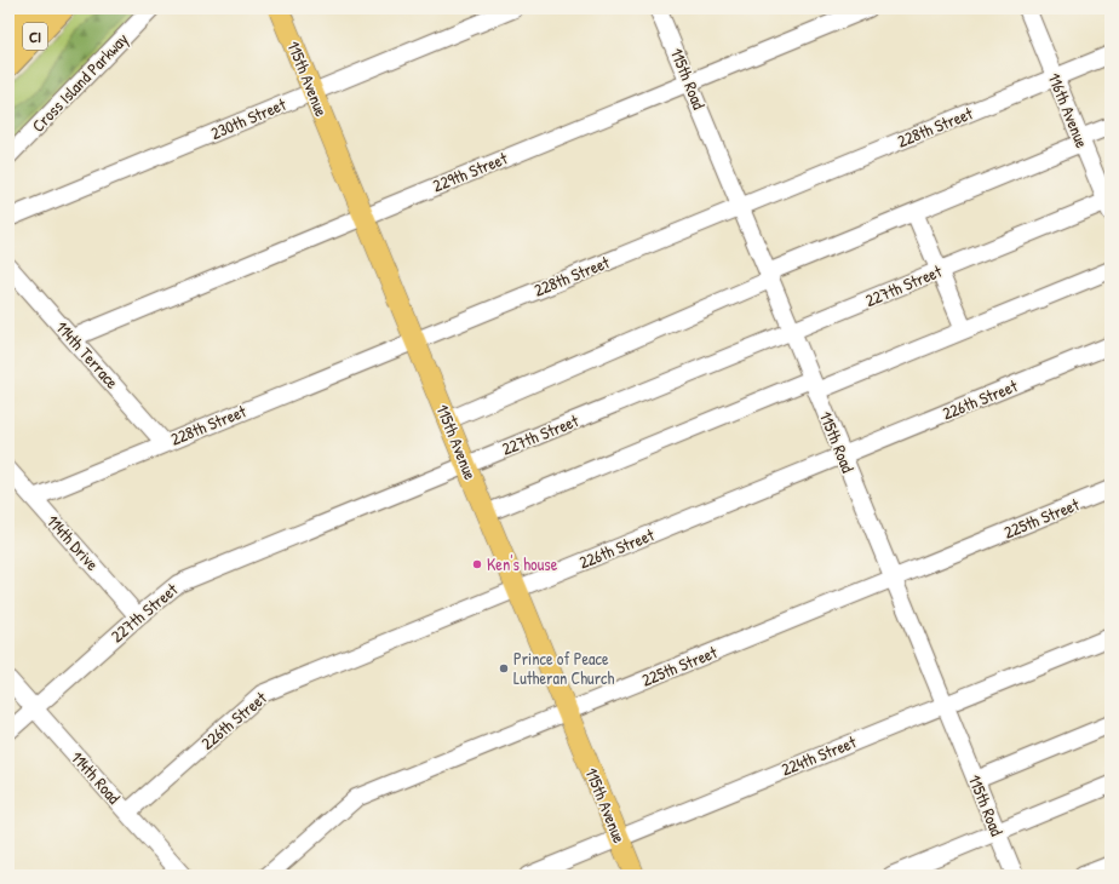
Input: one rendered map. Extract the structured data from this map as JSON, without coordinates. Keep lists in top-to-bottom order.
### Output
{
  "streets": {
    "highway": ["CI"],
    "main road": ["115th Avenue"],
    "street": [
      "115th Road",
      "Cross Island Parkway",
      "116th Avenue",
      "230th Street",
      "228th Street",
      "229th Street",
      "227th Street",
      "114th Terrace",
      "226th Street",
      "225th Street",
      "114th Drive",
      "224th Street",
      "114th Road"
    ]
  },
  "crossings": [
    ["115th Avenue", "230th Street"],
    ["115th Avenue", "228th Street"],
    ["115th Avenue", "229th Street"],
    ["115th Avenue", "227th Street"],
    ["115th Avenue", "226th Street"],
    ["115th Avenue", "225th Street"],
    ["115th Avenue", "224th Street"],
    ["115th Road", "228th Street"],
    ["115th Road", "229th Street"],
    ["115th Road", "227th Street"],
    ["115th Road", "226th Street"],
    ["115th Road", "225th Street"],
    ["115th Road", "224th Street"],
    ["116th Avenue", "228th Street"],
    ["116th Avenue", "227th Street"],
    ["228th Street", "114th Terrace"],
    ["228th Street", "114th Drive"],
    ["229th Street", "114th Terrace"],
    ["227th Street", "114th Drive"],
    ["227th Street", "114th Road"],
    ["226th Street", "114th Road"]
  ],
  "places": ["Ken's house", "Prince of Peace Lutheran Church"]
}
